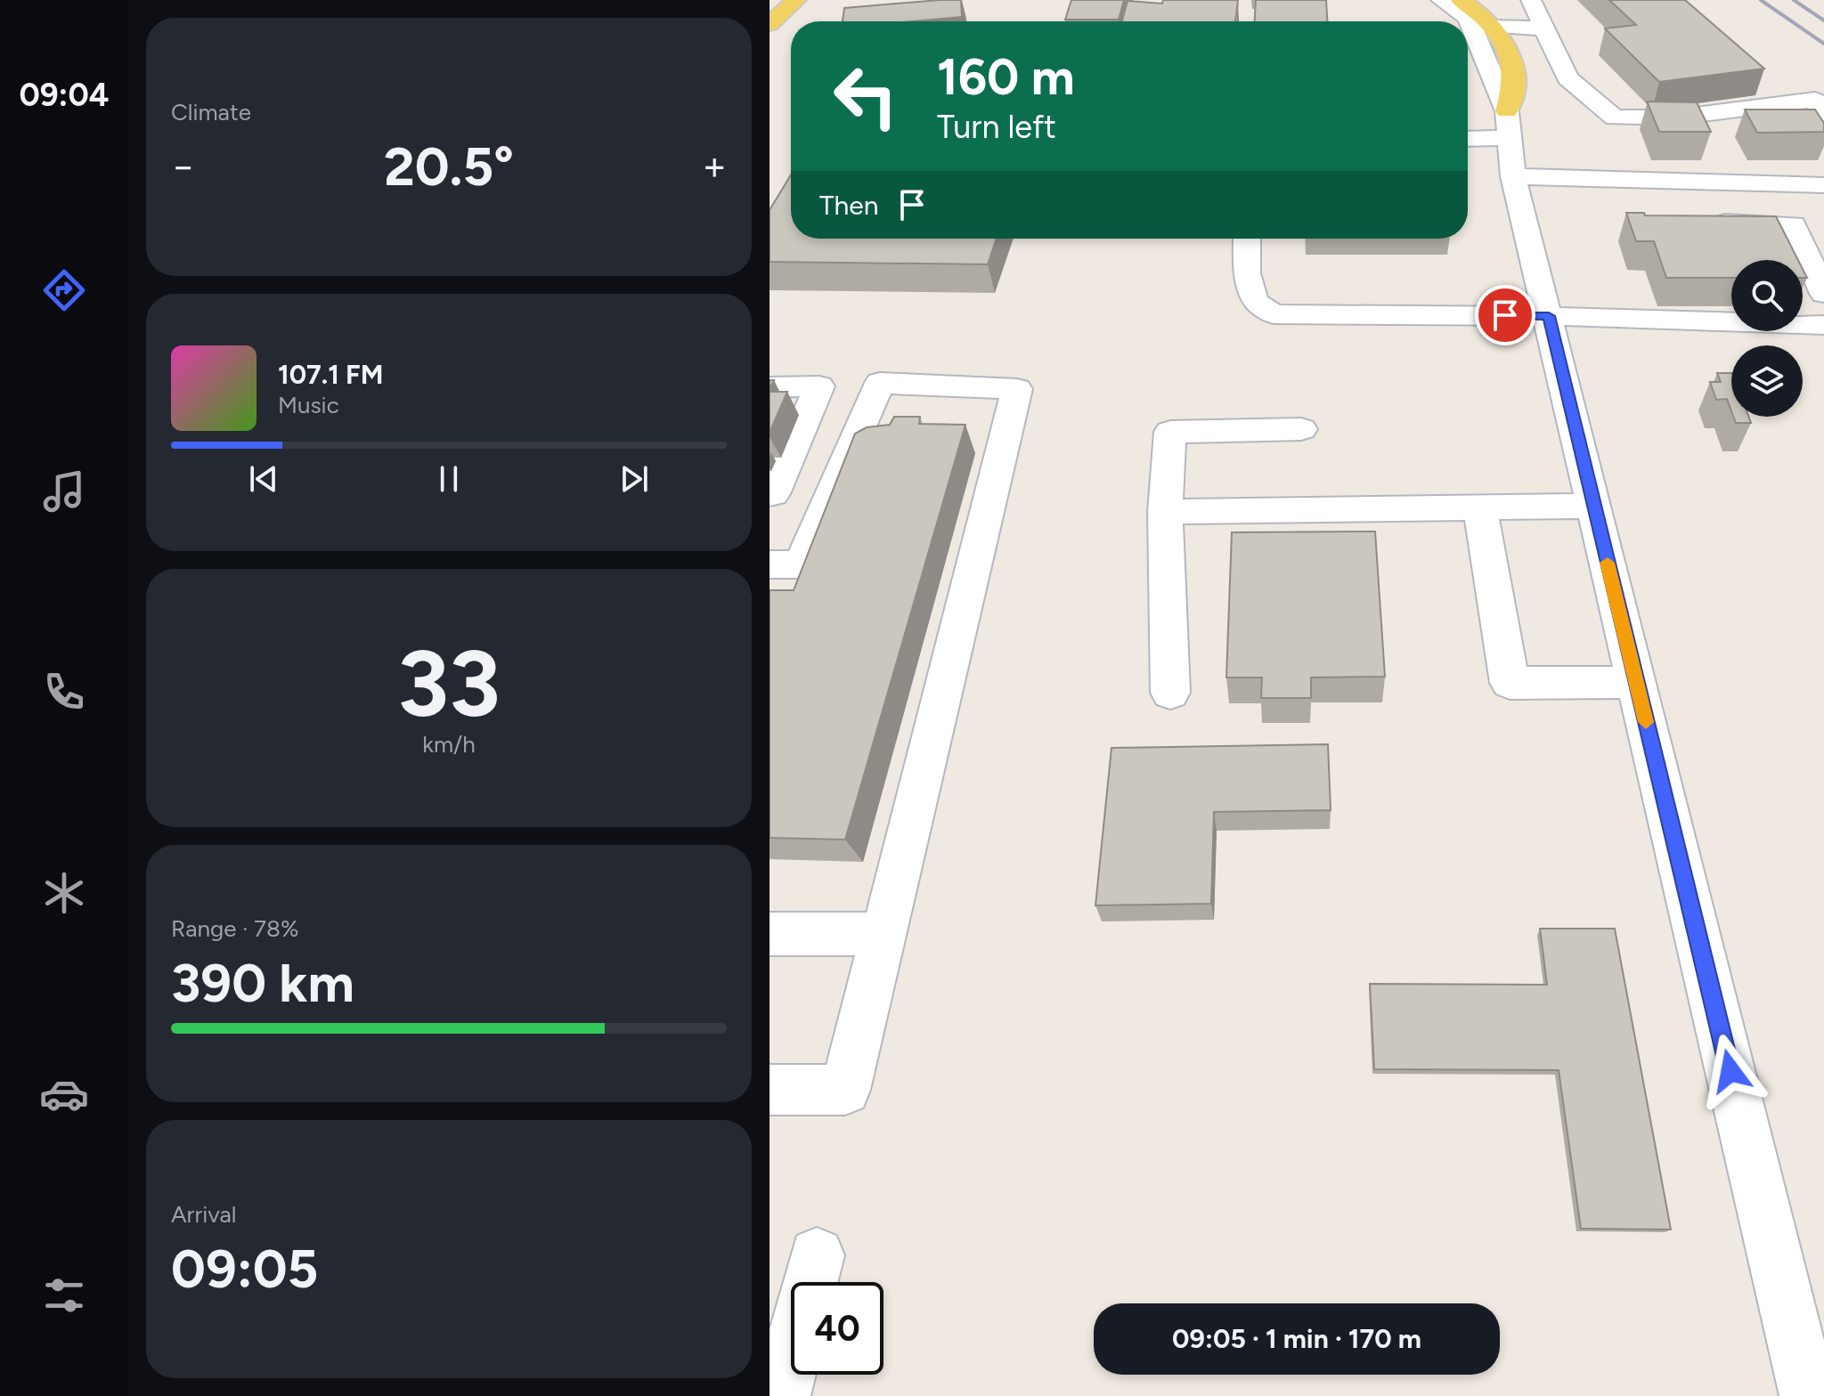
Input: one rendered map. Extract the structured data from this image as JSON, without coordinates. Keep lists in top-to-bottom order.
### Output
{
  "page": {
    "tabs": "09:04",
    "tile": [
      "Climate",
      ["33", "km/h"],
      ["Range · 78%", "390 km"],
      ["Arrival", "09:05"]
    ],
    "turn": ["160 m", "Turn left"],
    "heat": ["−", "20.5°", "+"],
    "then": "Then",
    "song": ["107.1 FM", "Music"],
    "limit": "40",
    "trip": "09:05 · 1 min · 170 m"
  }
}
